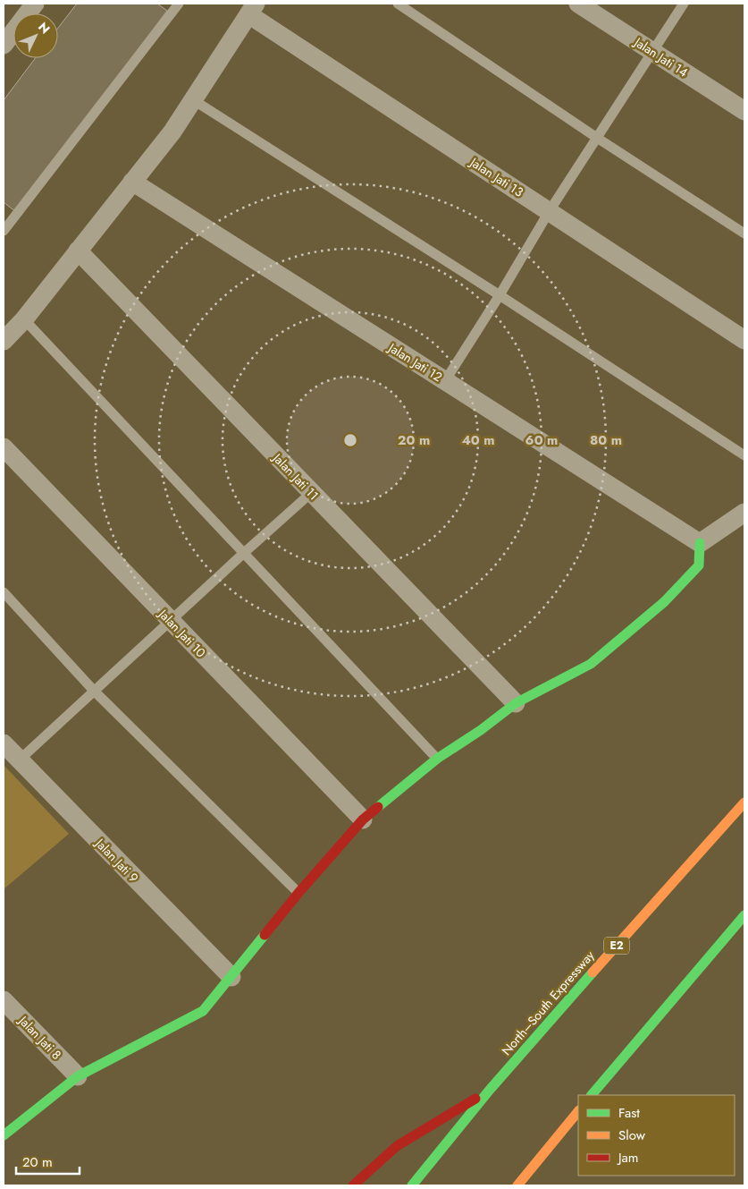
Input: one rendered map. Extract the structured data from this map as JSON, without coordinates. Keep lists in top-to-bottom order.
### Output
{
  "streets": {
    "main road": ["E2", "North–South Expressway"],
    "street": [
      "Jalan Jati 14",
      "Jalan Jati 13",
      "Jalan Jati 12",
      "Jalan Jati 11",
      "Jalan Jati 10",
      "Jalan Jati 9",
      "Jalan Jati 8"
    ]
  },
  "legend": ["Fast", "Slow", "Jam"],
  "scale_bar": "20 m",
  "north": "top right",
  "rings": [
    "20 m",
    "40 m",
    "60 m",
    "80 m"
  ]
}
